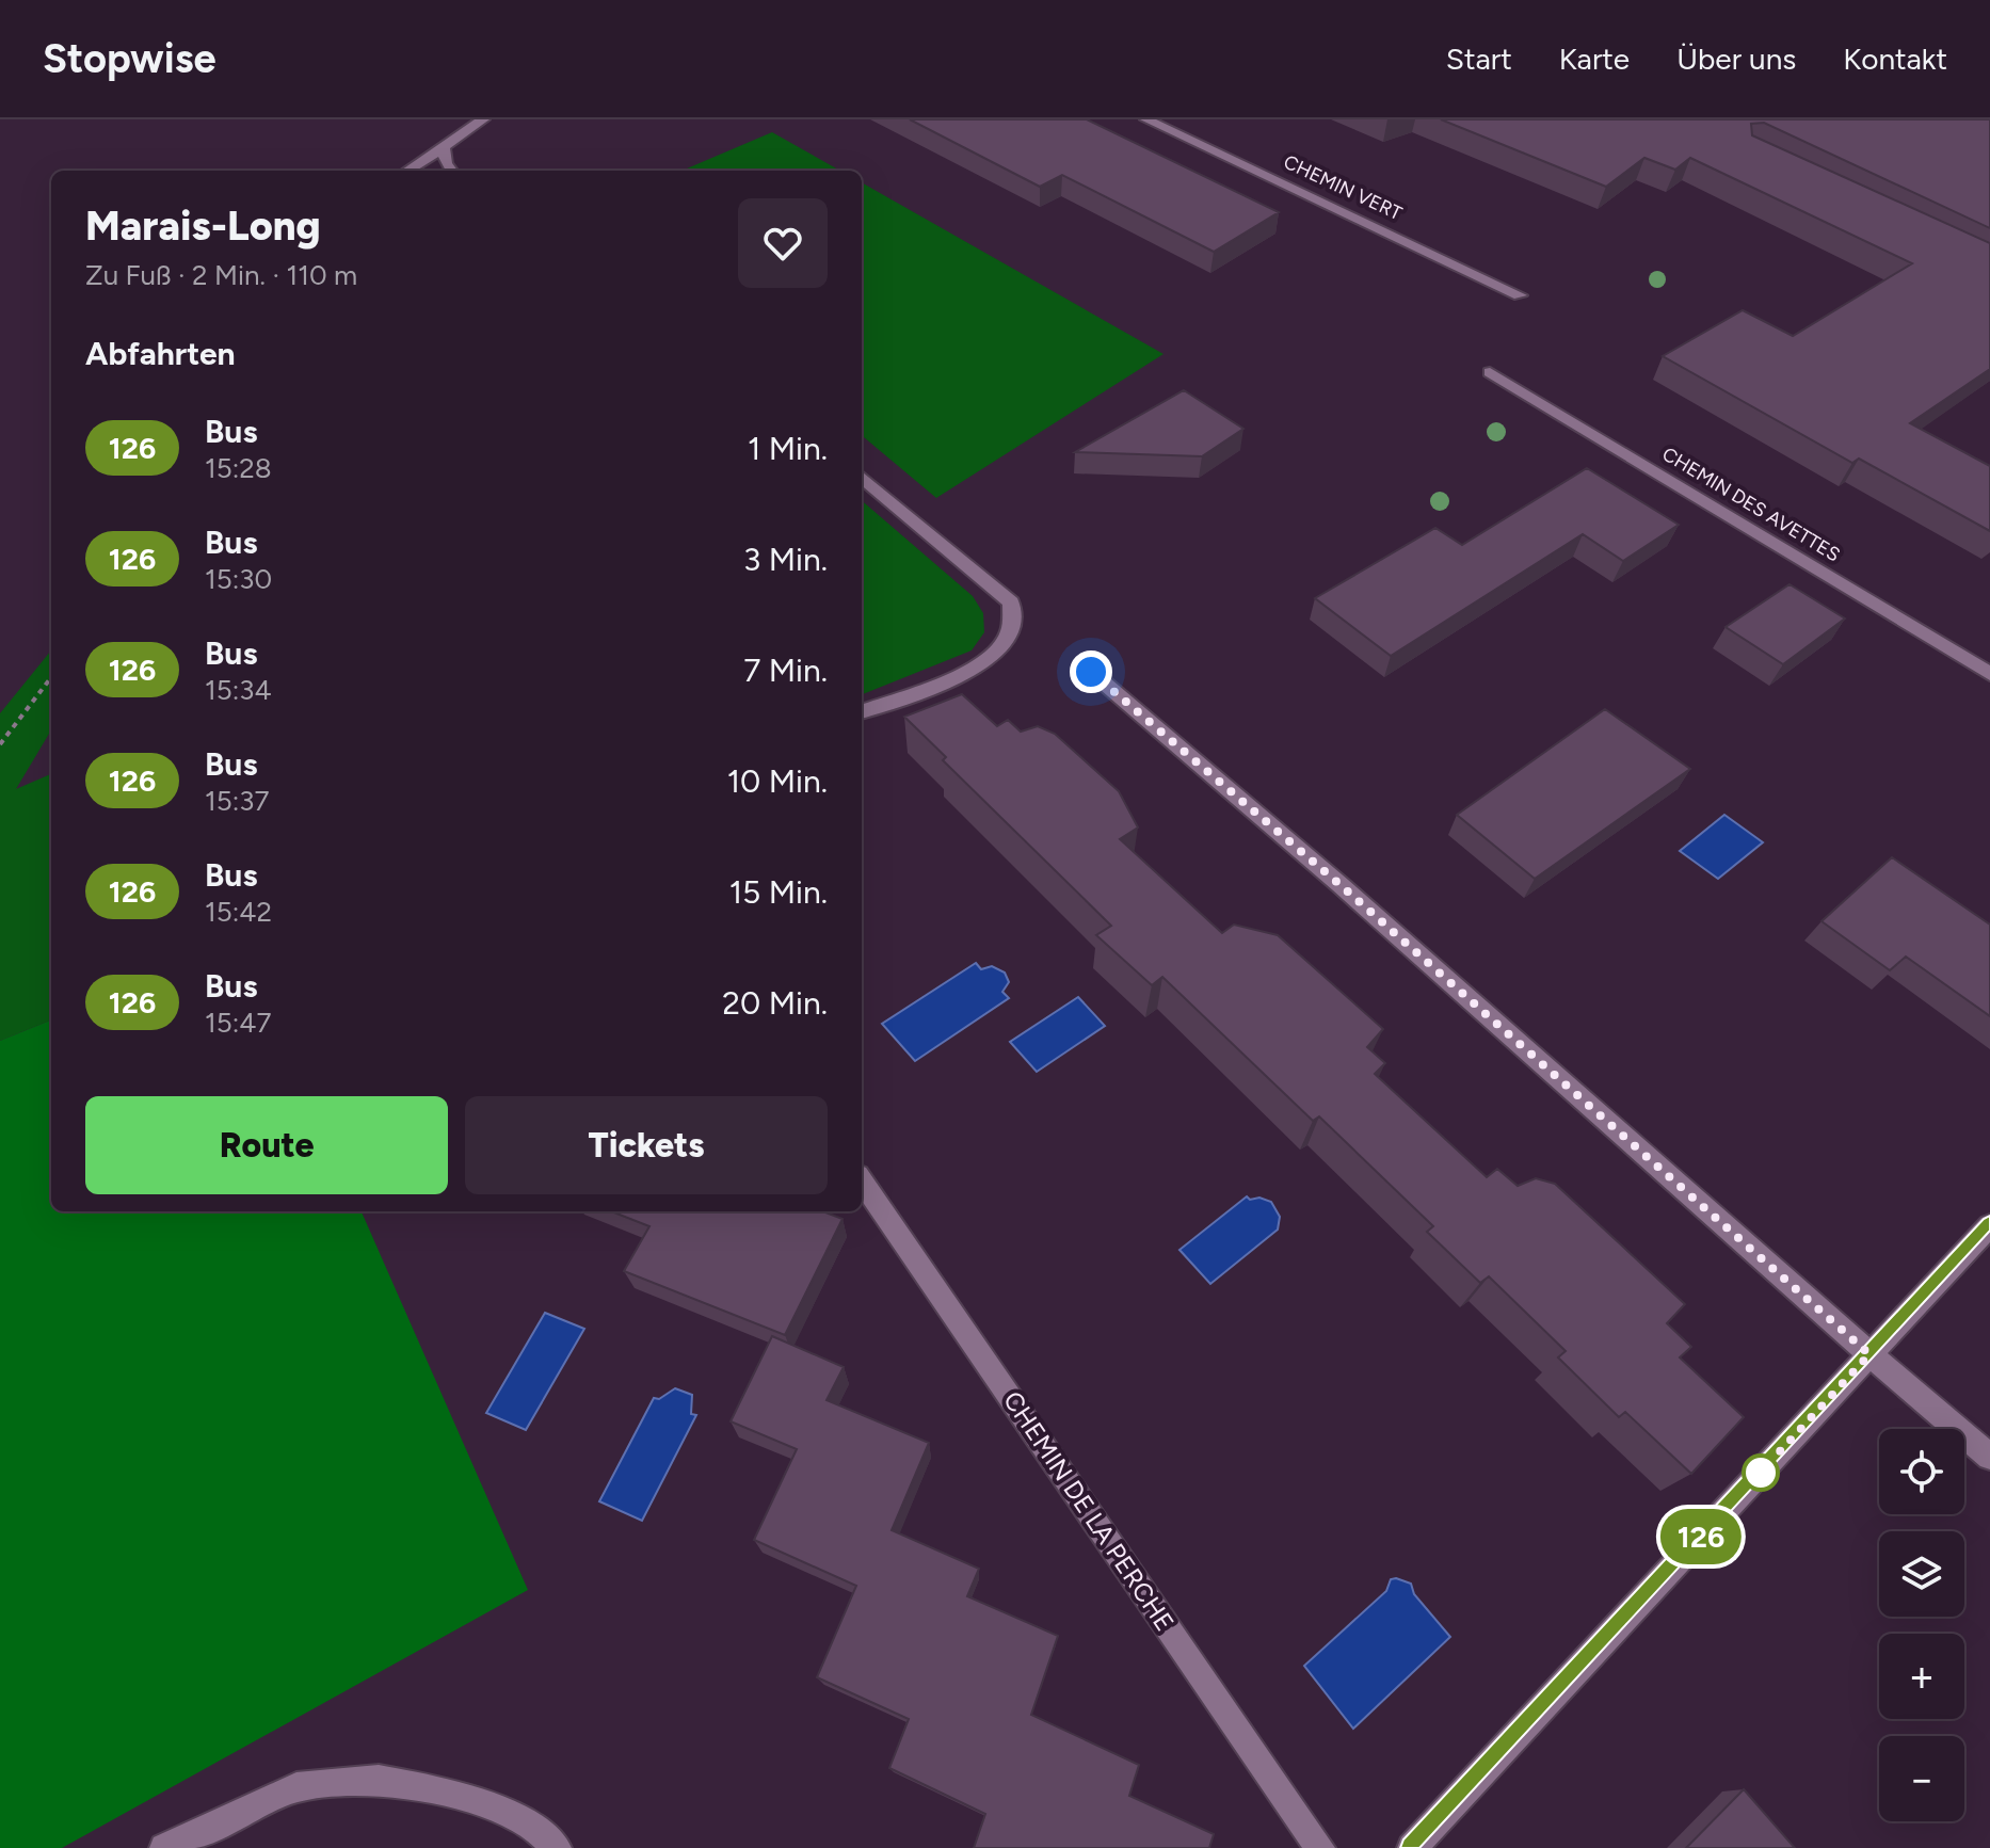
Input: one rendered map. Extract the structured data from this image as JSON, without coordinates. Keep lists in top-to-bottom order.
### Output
{
  "streets": {
    "street": ["CHEMIN VERT", "CHEMIN DES AVETTES", "CHEMIN DE LA PERCHE"]
  },
  "lines": ["bus line 126"],
  "page": {
    "header": "Stopwise",
    "nav": [
      "Start",
      "Karte",
      "Über uns",
      "Kontakt"
    ],
    "on_map": "126",
    "heading": [
      ["Marais-Long", "Zu Fuß · 2 Min. · 110 m"],
      "Abfahrten"
    ],
    "list": [
      {
        "mark": "126",
        "name": "Bus",
        "note": "15:28",
        "value": "1 Min."
      },
      {
        "mark": "126",
        "name": "Bus",
        "note": "15:30",
        "value": "3 Min."
      },
      {
        "mark": "126",
        "name": "Bus",
        "note": "15:34",
        "value": "7 Min."
      },
      {
        "mark": "126",
        "name": "Bus",
        "note": "15:37",
        "value": "10 Min."
      },
      {
        "mark": "126",
        "name": "Bus",
        "note": "15:42",
        "value": "15 Min."
      },
      {
        "mark": "126",
        "name": "Bus",
        "note": "15:47",
        "value": "20 Min."
      }
    ],
    "buttons": ["Route", "Tickets"],
    "map_buttons": ["+", "−"]
  }
}
